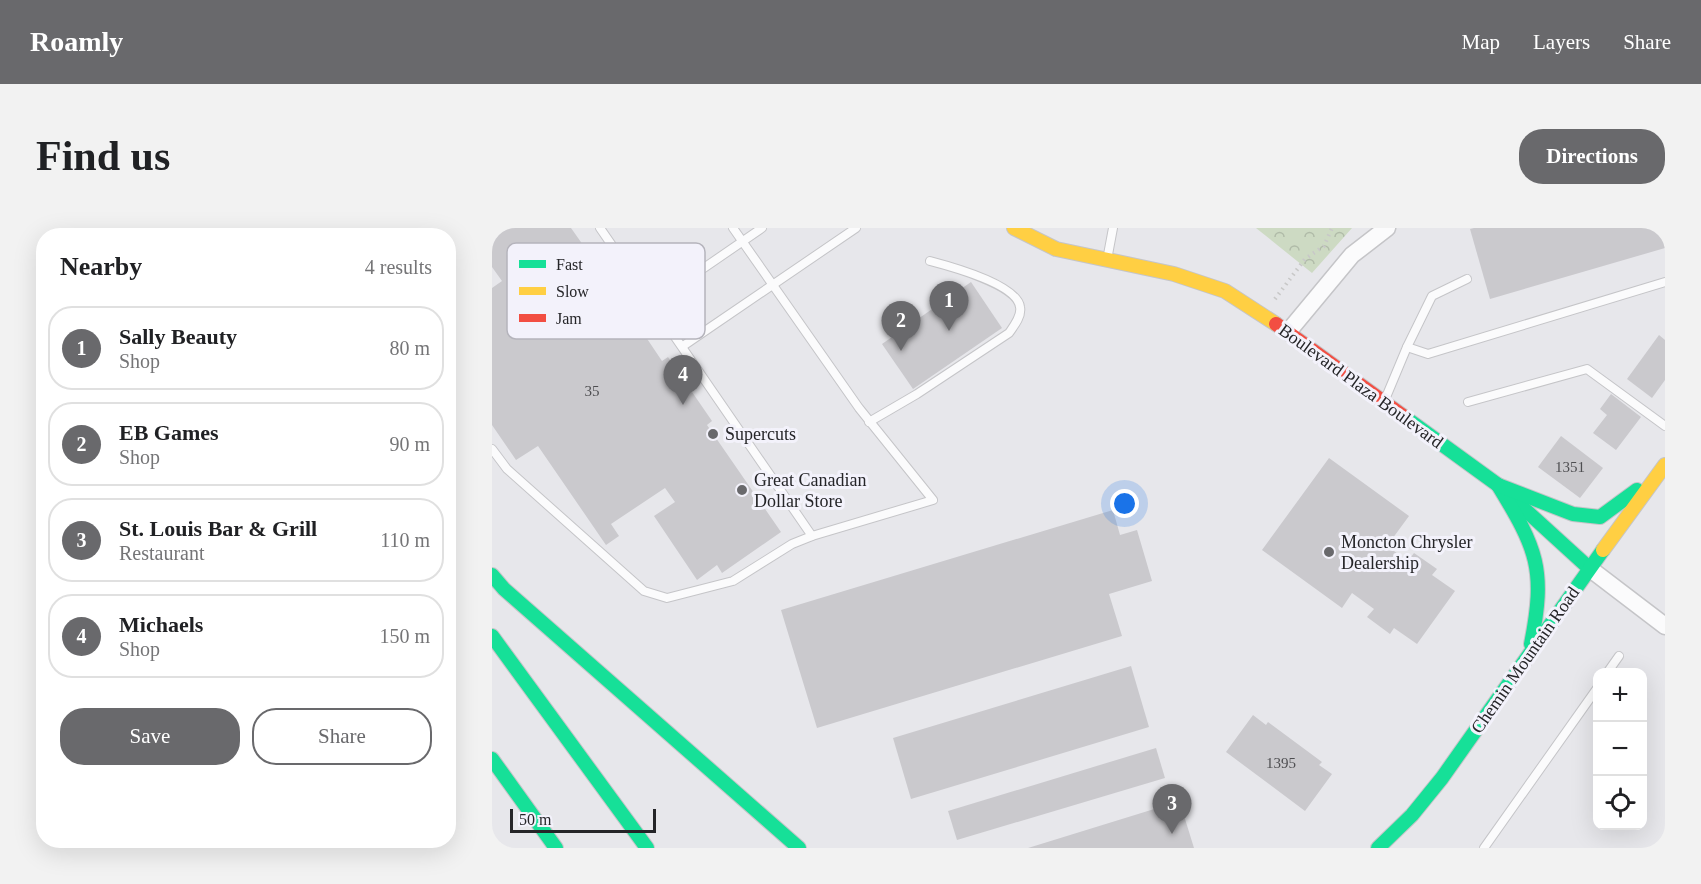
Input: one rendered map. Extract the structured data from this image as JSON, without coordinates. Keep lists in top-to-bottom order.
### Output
{
  "streets": {
    "main road": ["Boulevard Plaza Boulevard", "Chemin Mountain Road"]
  },
  "crossings": [
    ["Boulevard Plaza Boulevard", "Chemin Mountain Road"]
  ],
  "places": ["Supercuts", "Great Canadian Dollar Store", "Moncton Chrysler Dealership"],
  "house_numbers": ["35", "1351", "1395"],
  "legend": ["Fast", "Slow", "Jam"],
  "scale_bar": "50 m",
  "page": {
    "header": "Roamly",
    "nav": ["Map", "Layers", "Share"],
    "buttons": [
      "Directions",
      ["Save", "Share"]
    ],
    "title": "Find us",
    "heading": ["Nearby", "4 results"],
    "pins": [
      "1",
      "2",
      "4",
      "3"
    ],
    "list": [
      {
        "mark": "1",
        "name": "Sally Beauty",
        "note": "Shop",
        "value": "80 m"
      },
      {
        "mark": "2",
        "name": "EB Games",
        "note": "Shop",
        "value": "90 m"
      },
      {
        "mark": "3",
        "name": "St. Louis Bar & Grill",
        "note": "Restaurant",
        "value": "110 m"
      },
      {
        "mark": "4",
        "name": "Michaels",
        "note": "Shop",
        "value": "150 m"
      }
    ],
    "map_buttons": ["+", "−"],
    "scale": "50 m"
  }
}
